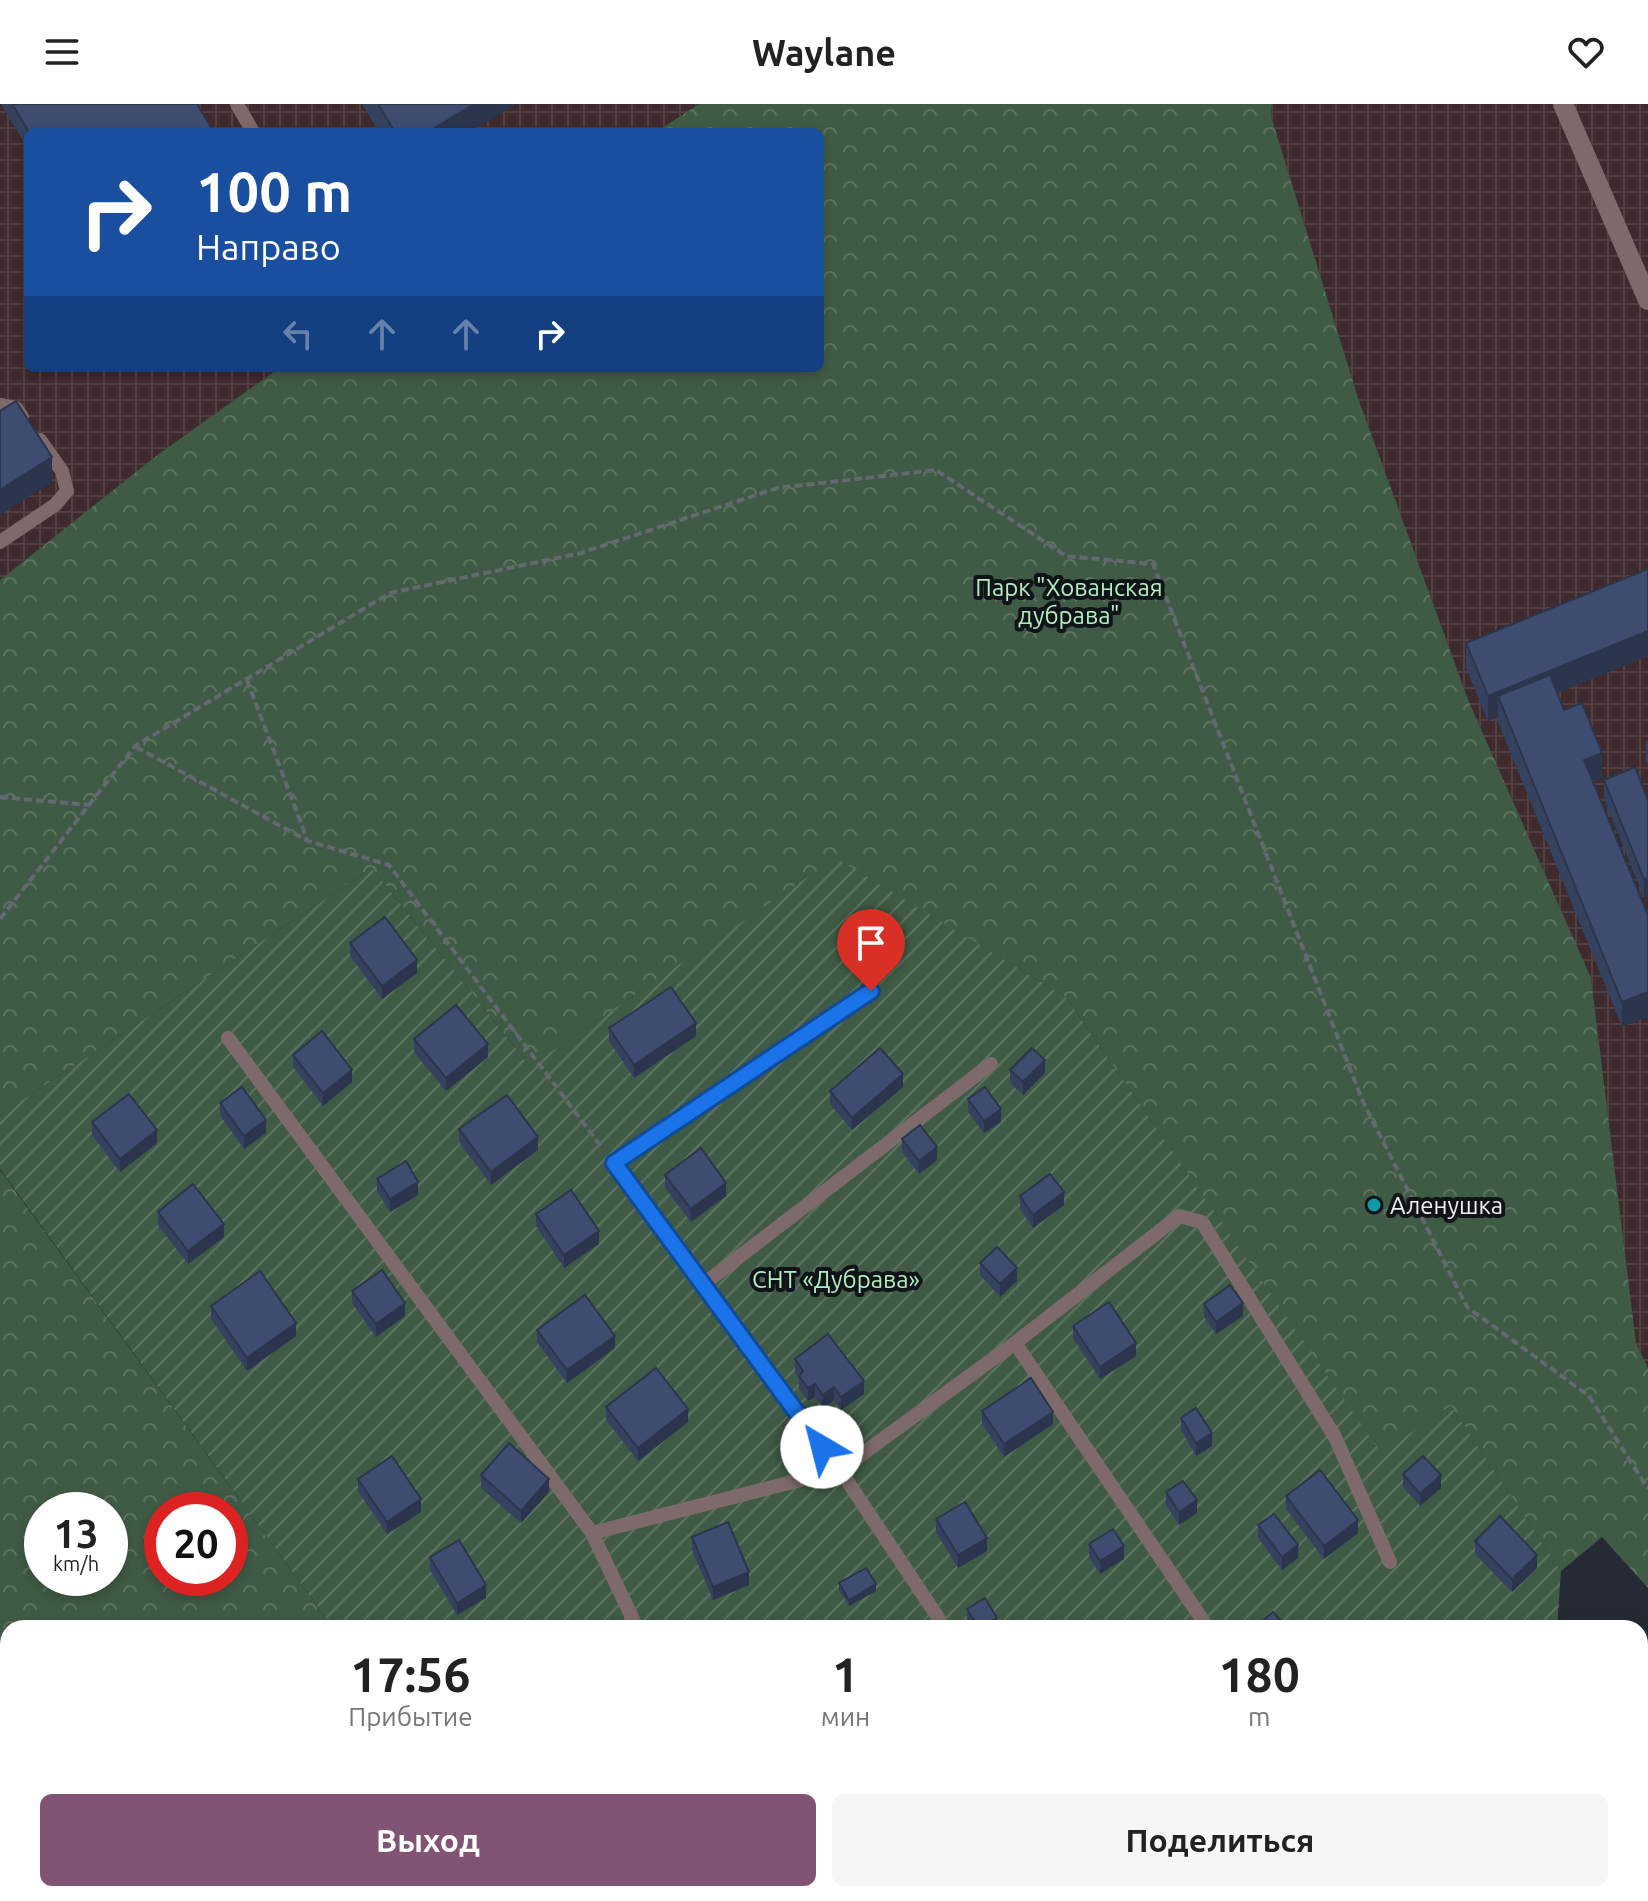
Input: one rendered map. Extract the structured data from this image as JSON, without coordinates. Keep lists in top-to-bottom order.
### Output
{
  "parks": ["Парк \"Хованская дубрава\"", "СНТ «Дубрава»"],
  "places": ["Аленушка"],
  "page": {
    "header": "Waylane",
    "turn": ["100 m", "Направо"],
    "speed": "13 km/h",
    "limit": "20",
    "eta": [
      "17:56",
      "Прибытие",
      "1",
      "мин",
      "180",
      "m"
    ],
    "buttons": ["Выход", "Поделиться"]
  }
}
